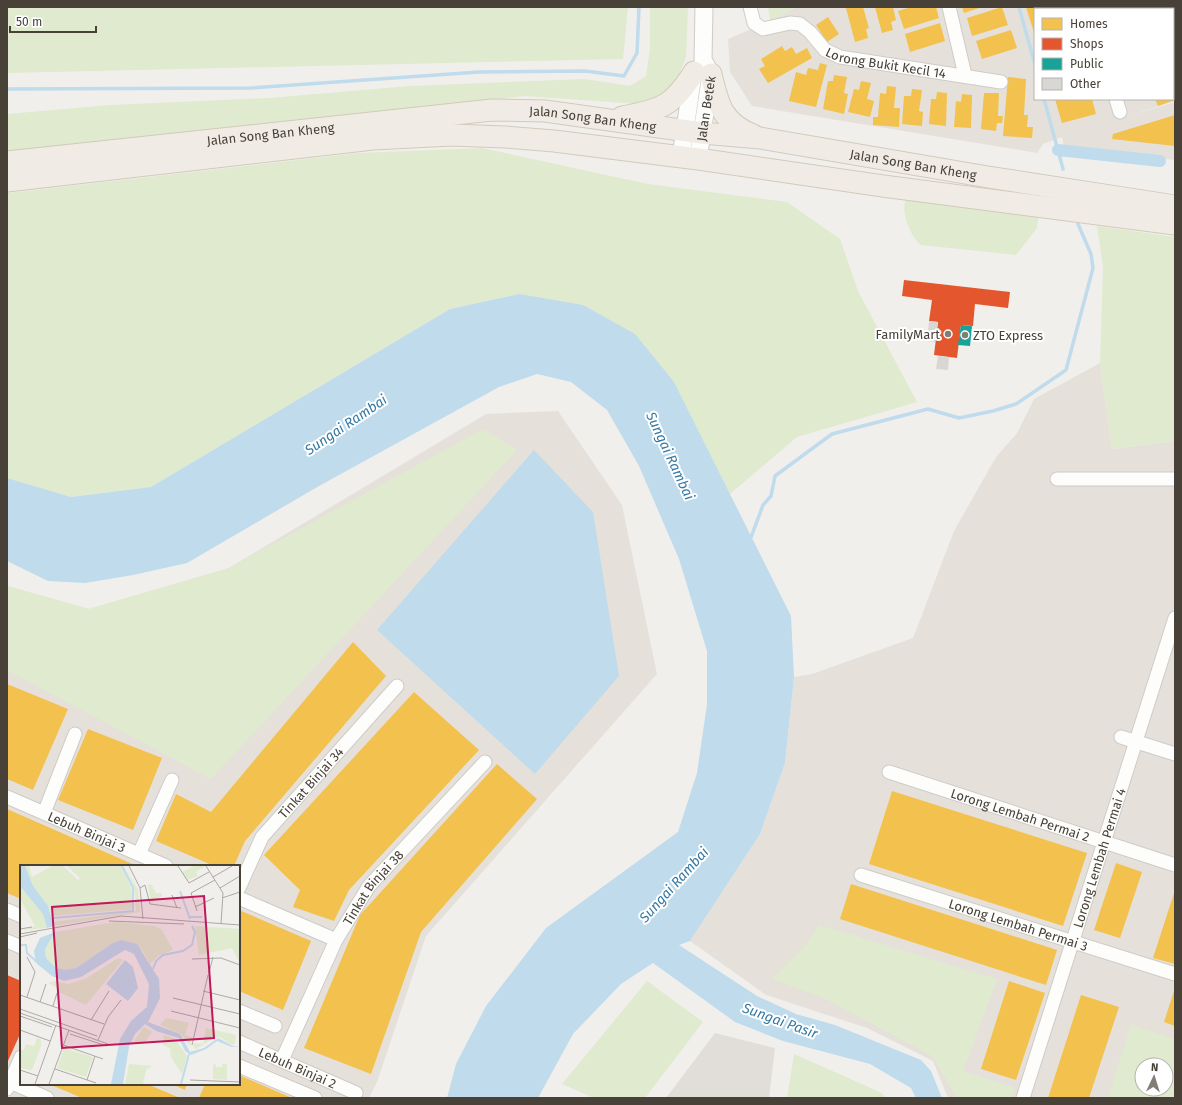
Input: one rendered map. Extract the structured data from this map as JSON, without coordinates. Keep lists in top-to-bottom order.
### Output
{
  "streets": {
    "main road": ["Jalan Song Ban Kheng"],
    "street": [
      "Lorong Bukit Kecil 14",
      "Jalan Betek",
      "Tinkat Binjai 34",
      "Lorong Lembah Permai 2",
      "Lebuh Binjai 3",
      "Lorong Lembah Permai 4",
      "Tinkat Binjai 38",
      "Lorong Lembah Permai 3",
      "Lebuh Binjai 2"
    ]
  },
  "crossings": [
    ["Jalan Betek", "Jalan Song Ban Kheng"],
    ["Lorong Lembah Permai 2", "Lorong Lembah Permai 4"],
    ["Lorong Lembah Permai 4", "Lorong Lembah Permai 3"],
    ["Tinkat Binjai 38", "Lebuh Binjai 2"]
  ],
  "water": ["Sungai Rambai", "Sungai Pasir"],
  "places": ["FamilyMart", "ZTO Express"],
  "legend": [
    "Homes",
    "Shops",
    "Public",
    "Other"
  ],
  "scale_bar": "50 m",
  "north": "top"
}
